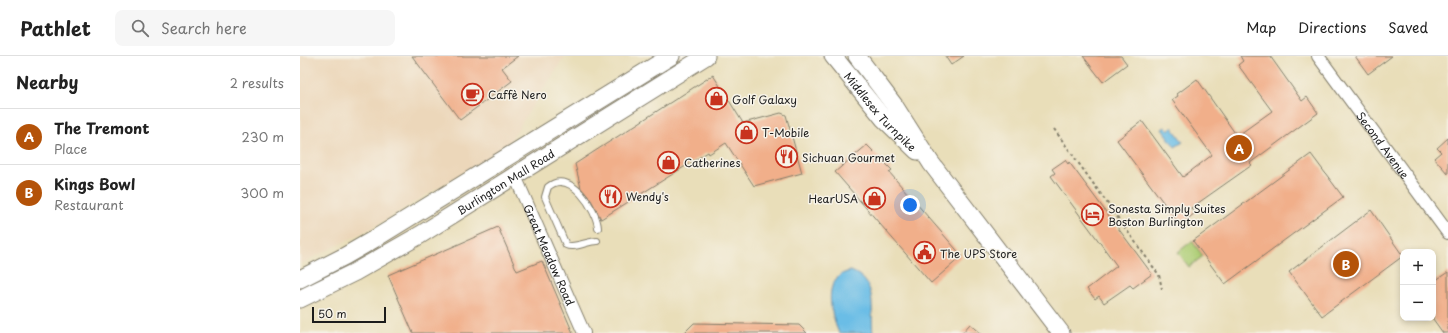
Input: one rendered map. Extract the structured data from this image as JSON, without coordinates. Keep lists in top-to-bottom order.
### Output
{
  "streets": {
    "main road": ["Middlesex Turnpike", "Burlington Mall Road"],
    "street": ["Second Avenue", "Great Meadow Road"]
  },
  "crossings": [
    ["Burlington Mall Road", "Great Meadow Road"]
  ],
  "places": {
    "cafe": ["Caffè Nero"],
    "shop": [
      "Golf Galaxy",
      "T-Mobile",
      "Catherines",
      "HearUSA"
    ],
    "restaurant": ["Sichuan Gourmet", "Wendy's"],
    "hotel": ["Sonesta Simply Suites Boston Burlington"],
    "public building": ["The UPS Store"]
  },
  "scale_bar": "50 m",
  "page": {
    "header": "Pathlet",
    "search": "Search here",
    "nav": ["Map", "Directions", "Saved"],
    "heading": ["Nearby", "2 results"],
    "list": [
      {
        "mark": "A",
        "name": "The Tremont",
        "note": "Place",
        "value": "230 m"
      },
      {
        "mark": "B",
        "name": "Kings Bowl",
        "note": "Restaurant",
        "value": "300 m"
      }
    ],
    "pins": ["A", "B"],
    "map_buttons": ["+", "−"],
    "scale": "50 m"
  }
}
